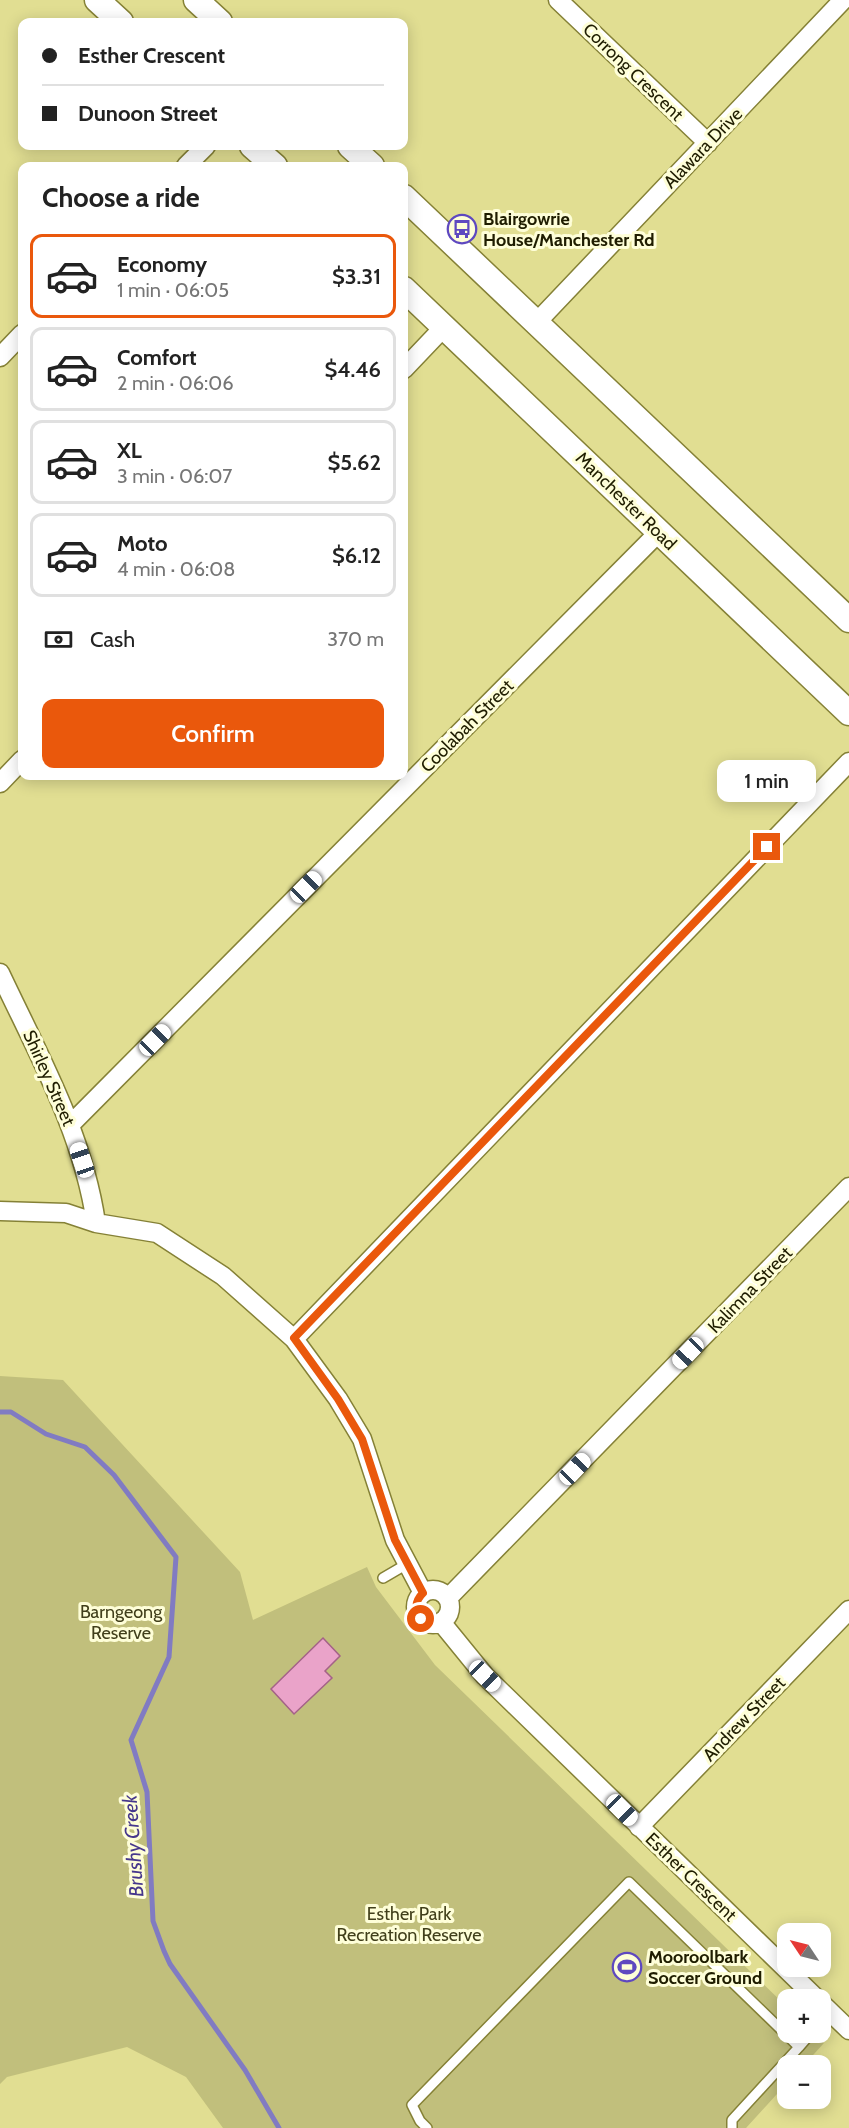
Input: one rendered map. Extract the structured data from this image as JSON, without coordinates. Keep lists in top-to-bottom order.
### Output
{
  "streets": {
    "main road": ["Manchester Road"],
    "street": [
      "Corrong Crescent",
      "Alawara Drive",
      "Coolabah Street",
      "Shirley Street",
      "Kalimna Street",
      "Andrew Street",
      "Esther Crescent"
    ]
  },
  "crossings": [
    ["Corrong Crescent", "Alawara Drive"],
    ["Manchester Road", "Coolabah Street"],
    ["Coolabah Street", "Shirley Street"],
    ["Kalimna Street", "Esther Crescent"],
    ["Andrew Street", "Esther Crescent"]
  ],
  "water": ["Brushy Creek"],
  "parks": ["Barngeong Reserve", "Esther Park Recreation Reserve"],
  "places": {
    "bus stop": ["Blairgowrie House/Manchester Rd"],
    "sports": ["Mooroolbark Soccer Ground"]
  },
  "north": "top left",
  "page": {
    "banner": ["Esther Crescent", "Dunoon Street"],
    "heading": "Choose a ride",
    "list": [
      {
        "name": "Economy",
        "note": "1 min · 06:05",
        "value": "$3.31"
      },
      {
        "name": "Comfort",
        "note": "2 min · 06:06",
        "value": "$4.46"
      },
      {
        "name": "XL",
        "note": "3 min · 06:07",
        "value": "$5.62"
      },
      {
        "name": "Moto",
        "note": "4 min · 06:08",
        "value": "$6.12"
      }
    ],
    "pay": ["Cash", "370 m"],
    "buttons": "Confirm",
    "bubble": "1 min",
    "map_buttons": ["+", "−"]
  }
}
